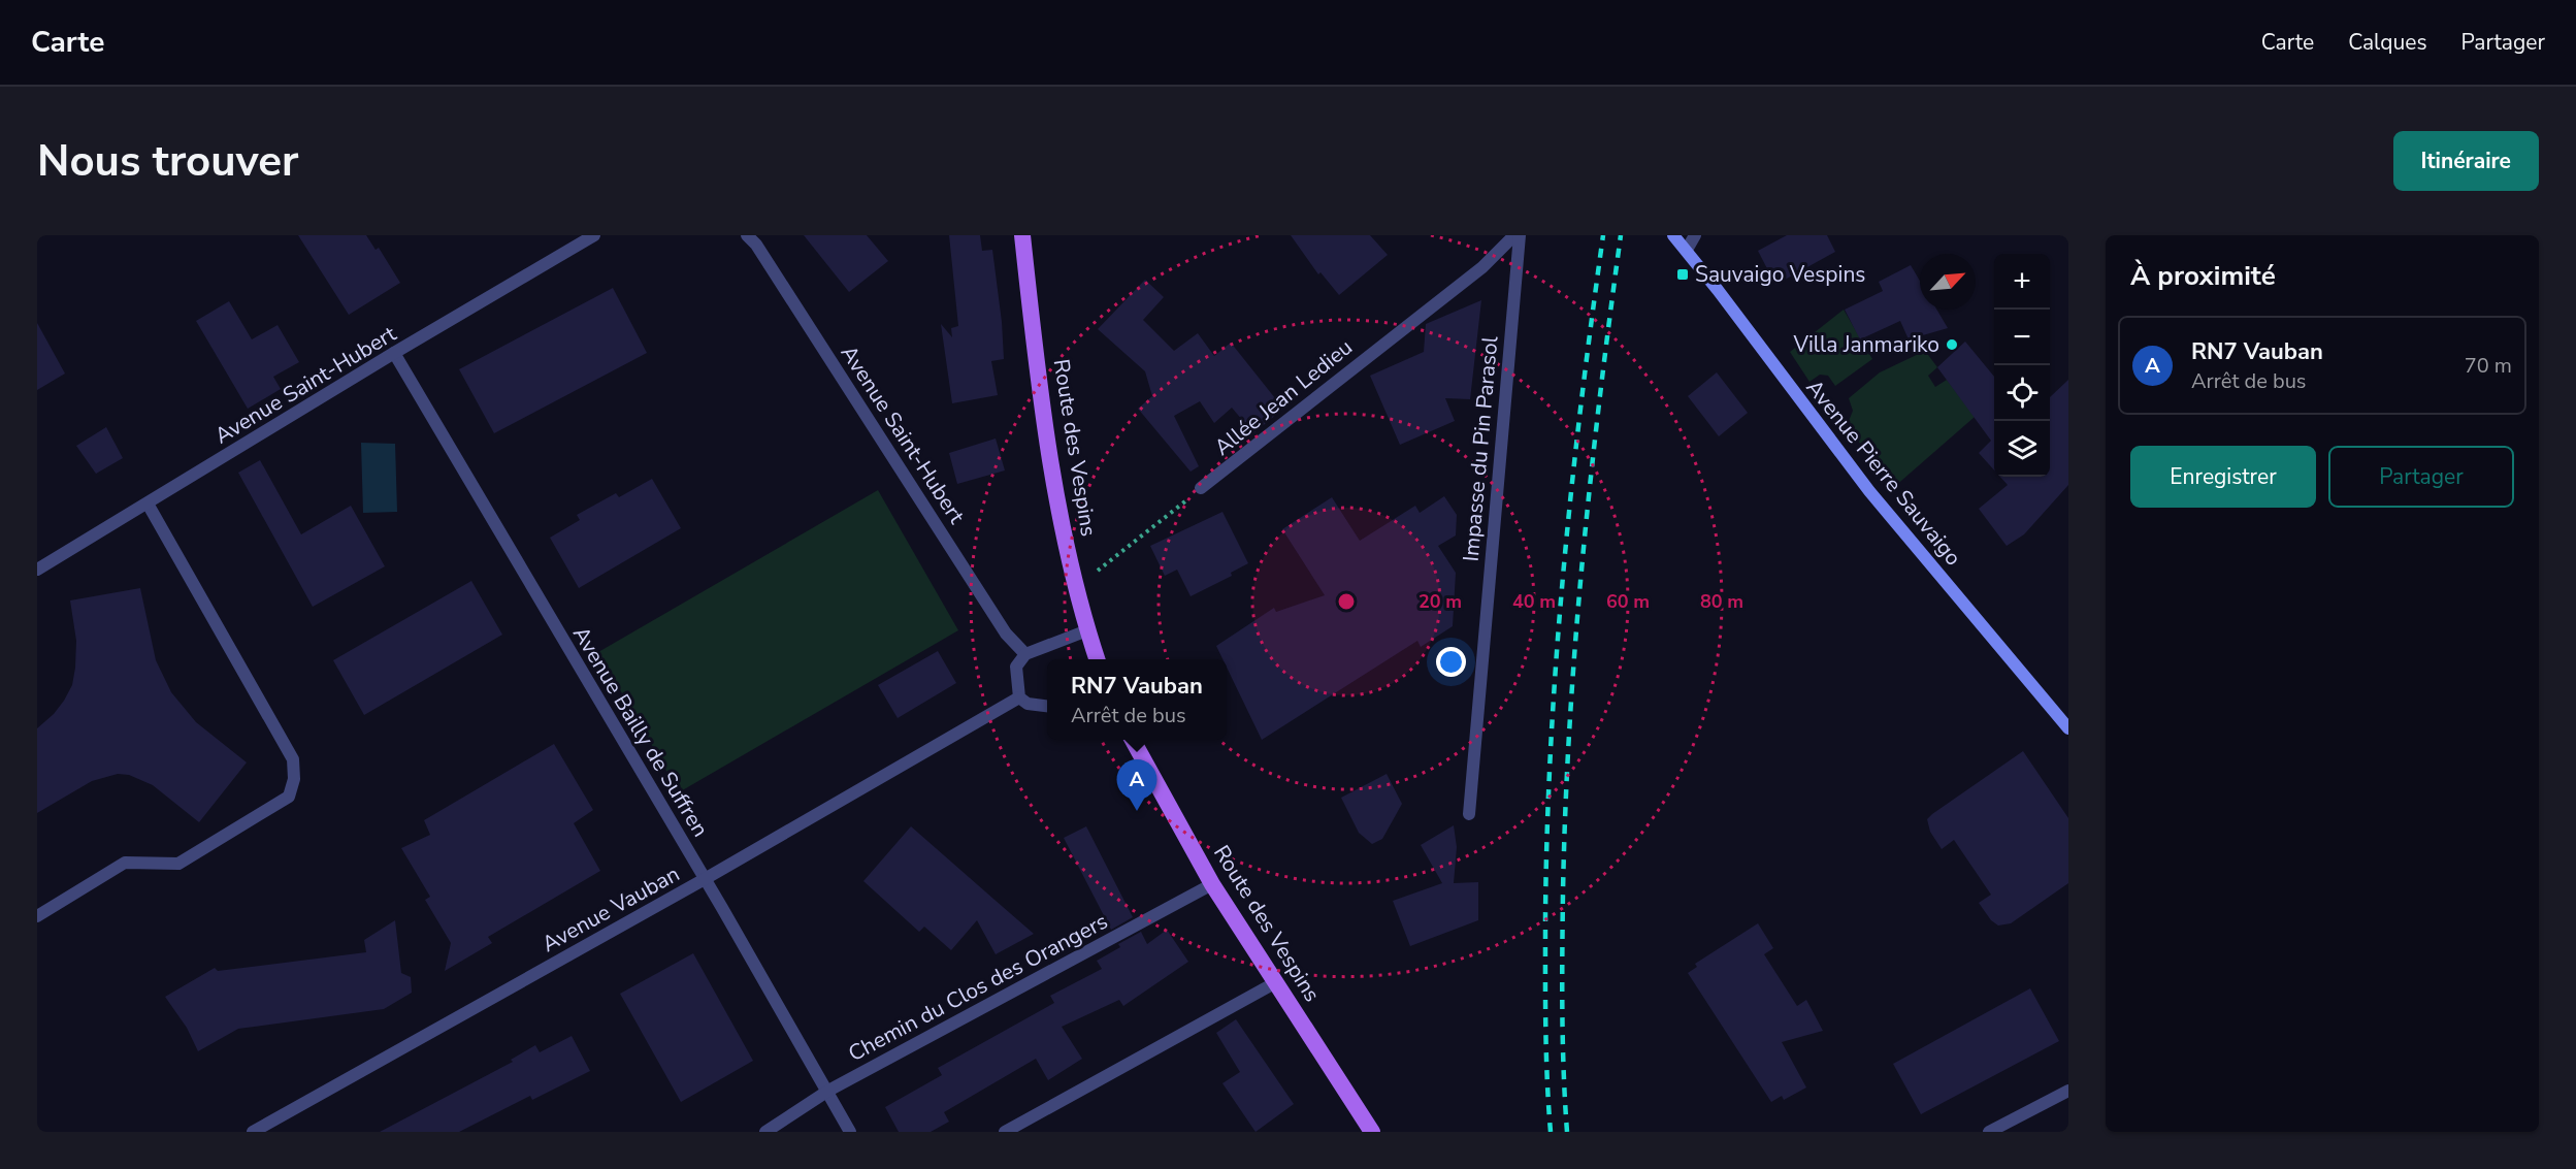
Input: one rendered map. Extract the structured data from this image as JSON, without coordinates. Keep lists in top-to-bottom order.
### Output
{
  "streets": {
    "main road": ["Route des Vespins", "Avenue Pierre Sauvaigo"],
    "street": [
      "Avenue Saint-Hubert",
      "Allée Jean Ledieu",
      "Impasse du Pin Parasol",
      "Avenue Bailly de Suffren",
      "Avenue Vauban",
      "Chemin du Clos des Orangers"
    ]
  },
  "crossings": [
    ["Avenue Saint-Hubert", "Avenue Bailly de Suffren"],
    ["Route des Vespins", "Chemin du Clos des Orangers"],
    ["Avenue Bailly de Suffren", "Avenue Vauban"],
    ["Avenue Bailly de Suffren", "Chemin du Clos des Orangers"]
  ],
  "places": {
    "transit": ["Sauvaigo Vespins"],
    "other": ["Villa Janmariko"]
  },
  "north": "top right",
  "page": {
    "header": "Carte",
    "nav": ["Carte", "Calques", "Partager"],
    "buttons": [
      "Itinéraire",
      ["Enregistrer", "Partager"]
    ],
    "title": "Nous trouver",
    "heading": "À proximité",
    "map_buttons": ["+", "−"],
    "list": [
      {
        "mark": "A",
        "name": "RN7 Vauban",
        "note": "Arrêt de bus",
        "value": "70 m"
      }
    ],
    "popup": ["RN7 Vauban", "Arrêt de bus"],
    "pins": "A"
  },
  "rings": [
    "20 m",
    "40 m",
    "60 m",
    "80 m"
  ]
}
